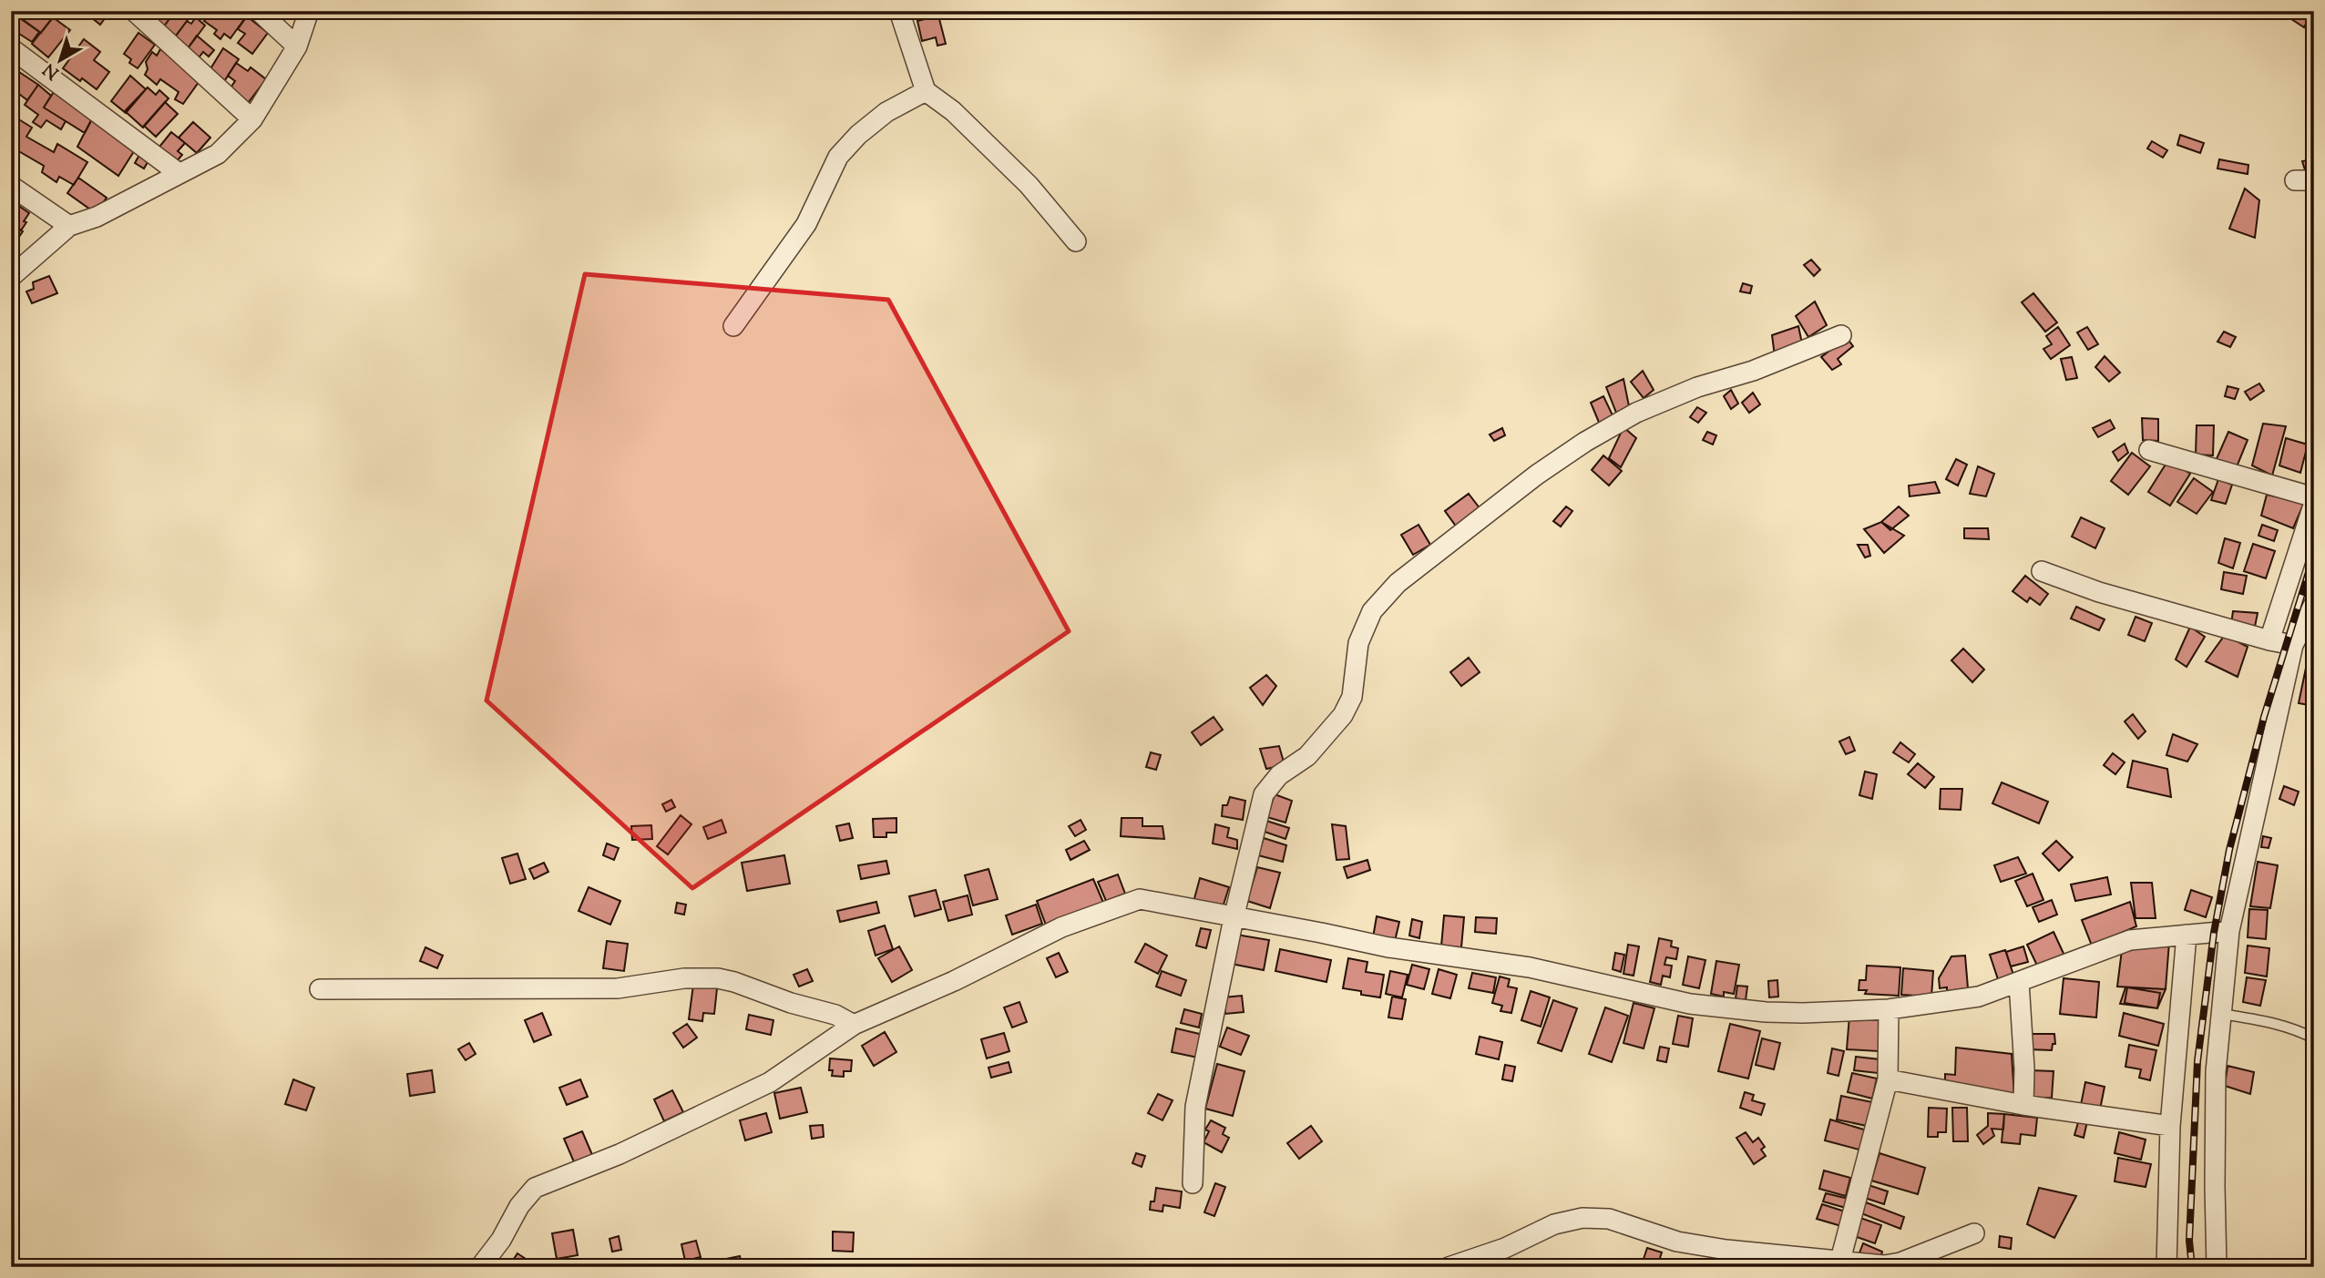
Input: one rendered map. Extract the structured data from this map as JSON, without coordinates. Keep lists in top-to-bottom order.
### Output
{
  "north": "bottom left"
}
